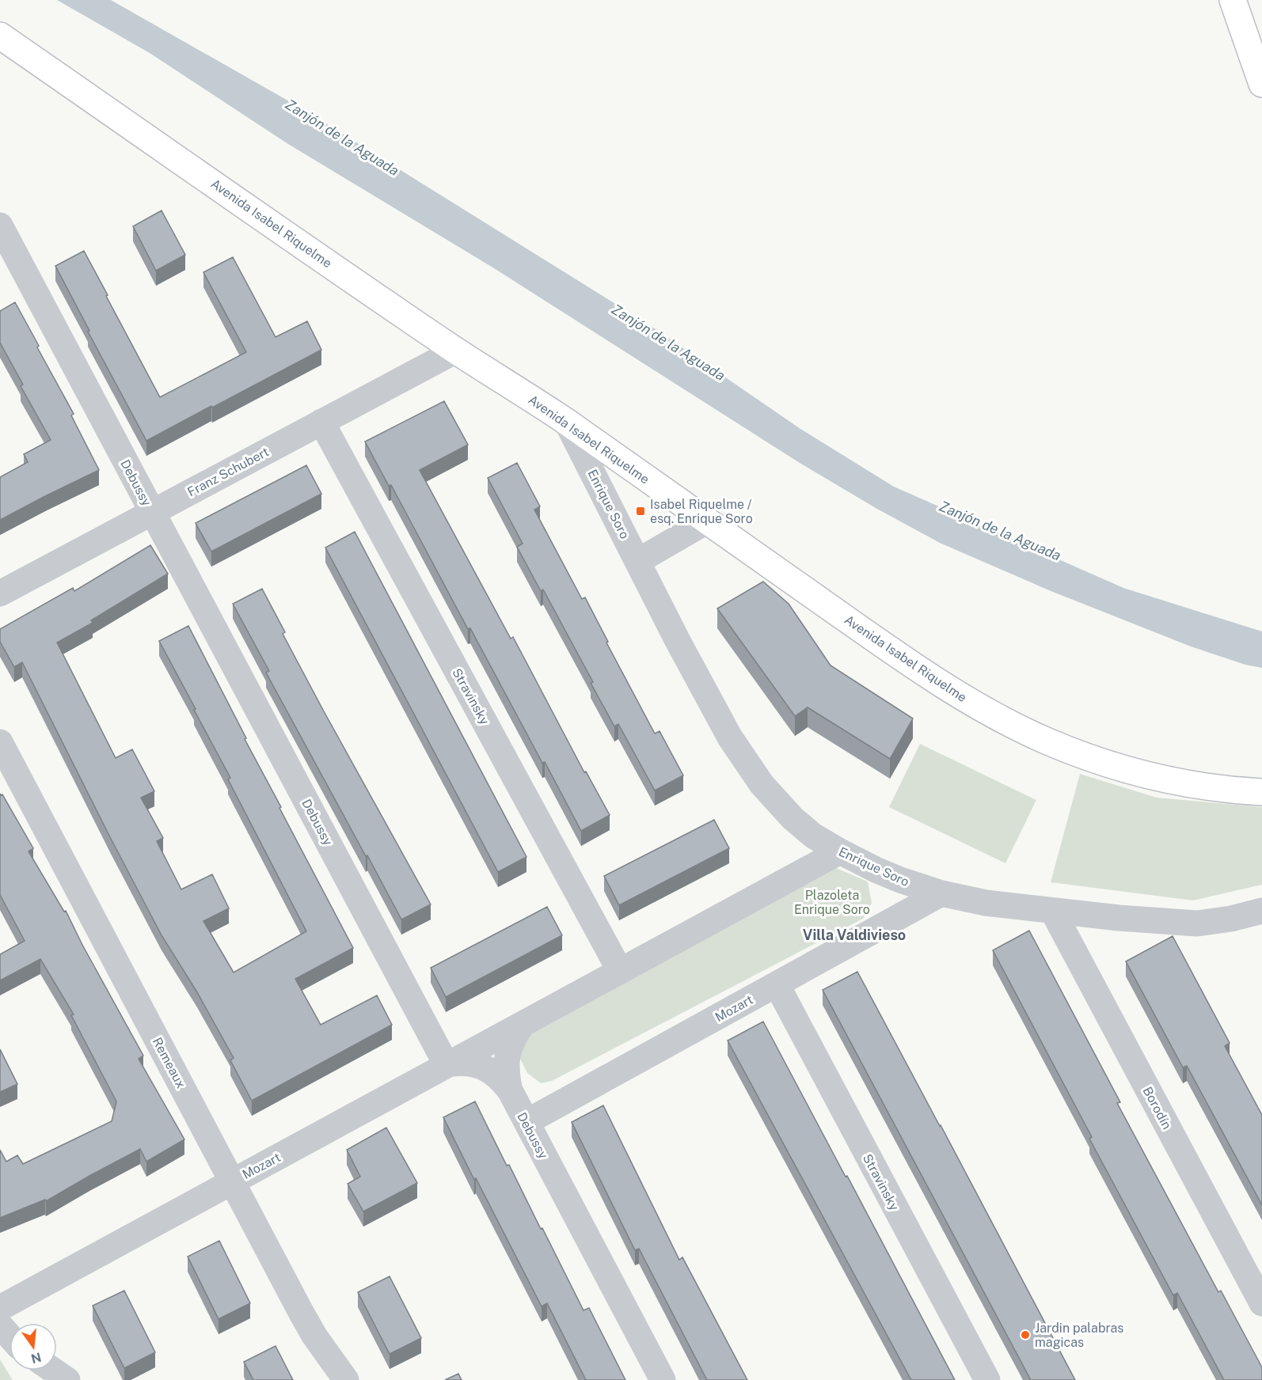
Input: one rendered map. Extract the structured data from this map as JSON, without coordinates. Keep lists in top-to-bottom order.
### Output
{
  "streets": {
    "main road": ["Avenida Isabel Riquelme"],
    "street": [
      "Franz Schubert",
      "Debussy",
      "Enrique Soro",
      "Stravinsky",
      "Mozart",
      "Remeaux",
      "Borodín"
    ]
  },
  "crossings": [
    ["Avenida Isabel Riquelme", "Franz Schubert"],
    ["Avenida Isabel Riquelme", "Enrique Soro"],
    ["Franz Schubert", "Debussy"],
    ["Franz Schubert", "Stravinsky"],
    ["Debussy", "Mozart"],
    ["Enrique Soro", "Mozart"],
    ["Enrique Soro", "Borodín"],
    ["Stravinsky", "Mozart"],
    ["Mozart", "Remeaux"]
  ],
  "districts": ["Villa Valdivieso"],
  "water": ["Zanjón de la Aguada"],
  "parks": ["Plazoleta Enrique Soro"],
  "places": {
    "transit": ["Isabel Riquelme / esq. Enrique Soro"],
    "other": ["Jardin palabras magicas"]
  },
  "north": "bottom"
}
